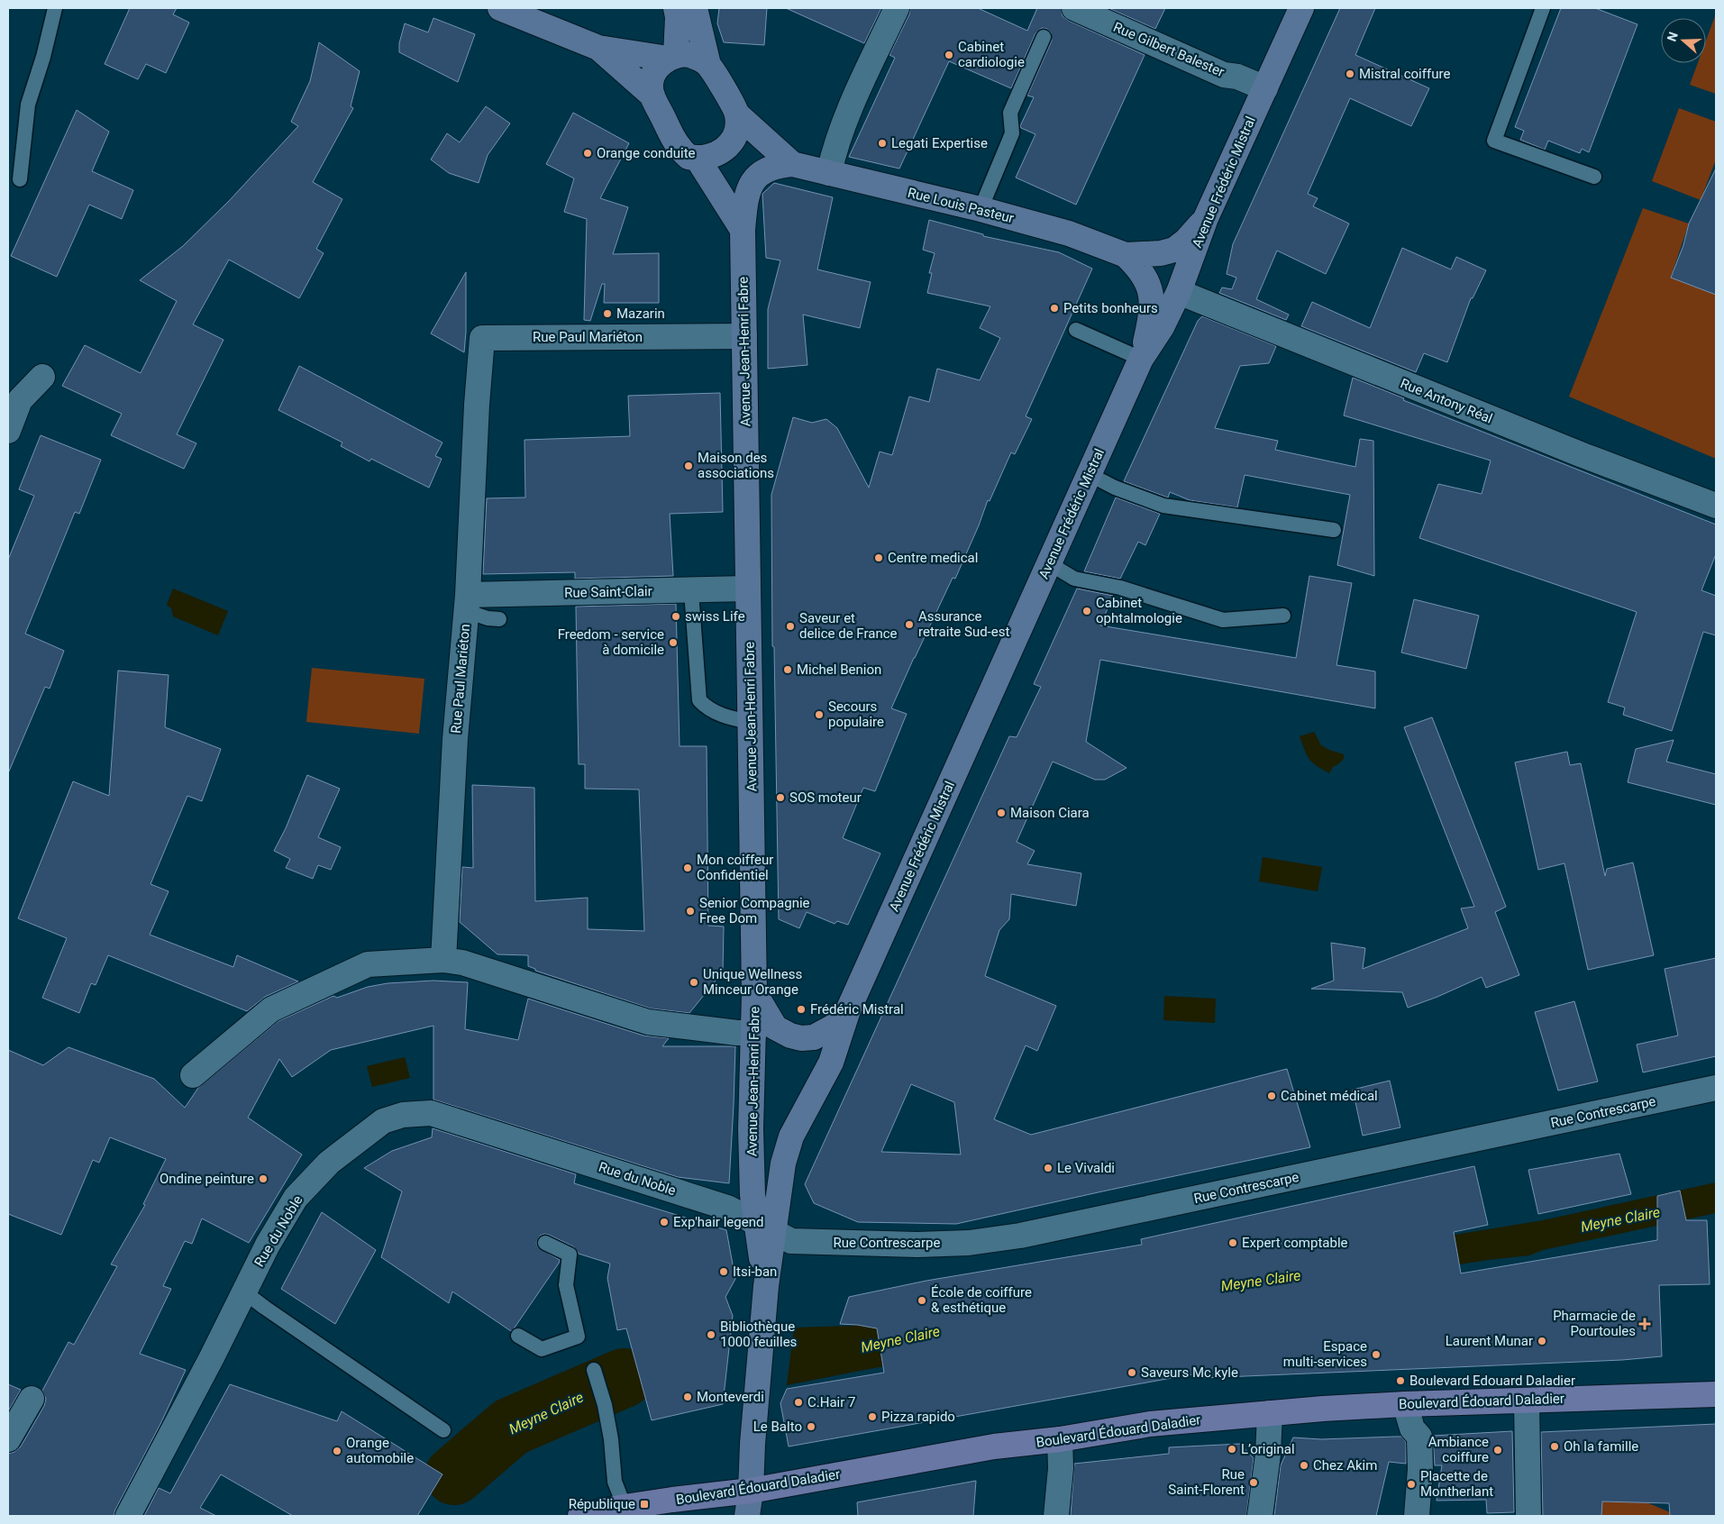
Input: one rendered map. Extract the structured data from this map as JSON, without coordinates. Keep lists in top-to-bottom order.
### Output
{
  "streets": {
    "main road": [
      "Avenue Frédéric Mistral",
      "Rue Louis Pasteur",
      "Avenue Jean-Henri Fabre",
      "Boulevard Édouard Daladier"
    ],
    "street": [
      "Rue Gilbert Balester",
      "Rue Paul Mariéton",
      "Rue Antony Réal",
      "Rue Saint-Clair",
      "Rue Contrescarpe",
      "Rue du Noble"
    ]
  },
  "crossings": [
    ["Rue Gilbert Balester", "Avenue Frédéric Mistral"],
    ["Avenue Frédéric Mistral", "Rue Louis Pasteur"],
    ["Avenue Frédéric Mistral", "Avenue Jean-Henri Fabre"],
    ["Avenue Frédéric Mistral", "Rue Antony Réal"],
    ["Avenue Frédéric Mistral", "Rue Contrescarpe"],
    ["Avenue Frédéric Mistral", "Rue du Noble"],
    ["Avenue Frédéric Mistral", "Boulevard Édouard Daladier"],
    ["Rue Louis Pasteur", "Avenue Jean-Henri Fabre"],
    ["Rue Paul Mariéton", "Avenue Jean-Henri Fabre"],
    ["Rue Paul Mariéton", "Rue Saint-Clair"],
    ["Avenue Jean-Henri Fabre", "Rue Saint-Clair"],
    ["Avenue Jean-Henri Fabre", "Rue Contrescarpe"],
    ["Avenue Jean-Henri Fabre", "Rue du Noble"],
    ["Rue Contrescarpe", "Rue du Noble"]
  ],
  "water": ["Meyne Claire"],
  "places": {
    "other": [
      "Cabinet cardiologie",
      "Mistral coiffure",
      "Legati Expertise",
      "Orange conduite",
      "Petits bonheurs",
      "Mazarin",
      "Maison des associations",
      "Centre medical",
      "Cabinet ophtalmologie",
      "swiss Life",
      "Assurance retraite Sud-est",
      "Saveur et delice de France",
      "Freedom - service à domicile",
      "Michel Benion",
      "Secours populaire",
      "SOS moteur",
      "Maison Ciara",
      "Mon coiffeur Confidentiel",
      "Senior Compagnie Free Dom",
      "Unique Wellness Minceur Orange",
      "Frédéric Mistral",
      "Cabinet médical",
      "Le Vivaldi",
      "Ondine peinture",
      "Exp'hair legend",
      "Expert comptable",
      "Itsi-ban",
      "École de coiffure & esthétique",
      "Bibliothèque 1000 feuilles",
      "Laurent Munar",
      "Espace multi-services",
      "Saveurs Mc kyle",
      "Boulevard Edouard Daladier",
      "Monteverdi",
      "C.Hair 7",
      "Pizza rapido",
      "Le Balto",
      "Oh la famille",
      "L’original",
      "Ambiance coiffure",
      "Orange automobile",
      "Chez Akim",
      "Rue Saint-Florent",
      "Placette de Montherlant"
    ],
    "health": ["Pharmacie de Pourtoules"],
    "transit": ["République"]
  },
  "north": "left"
}
